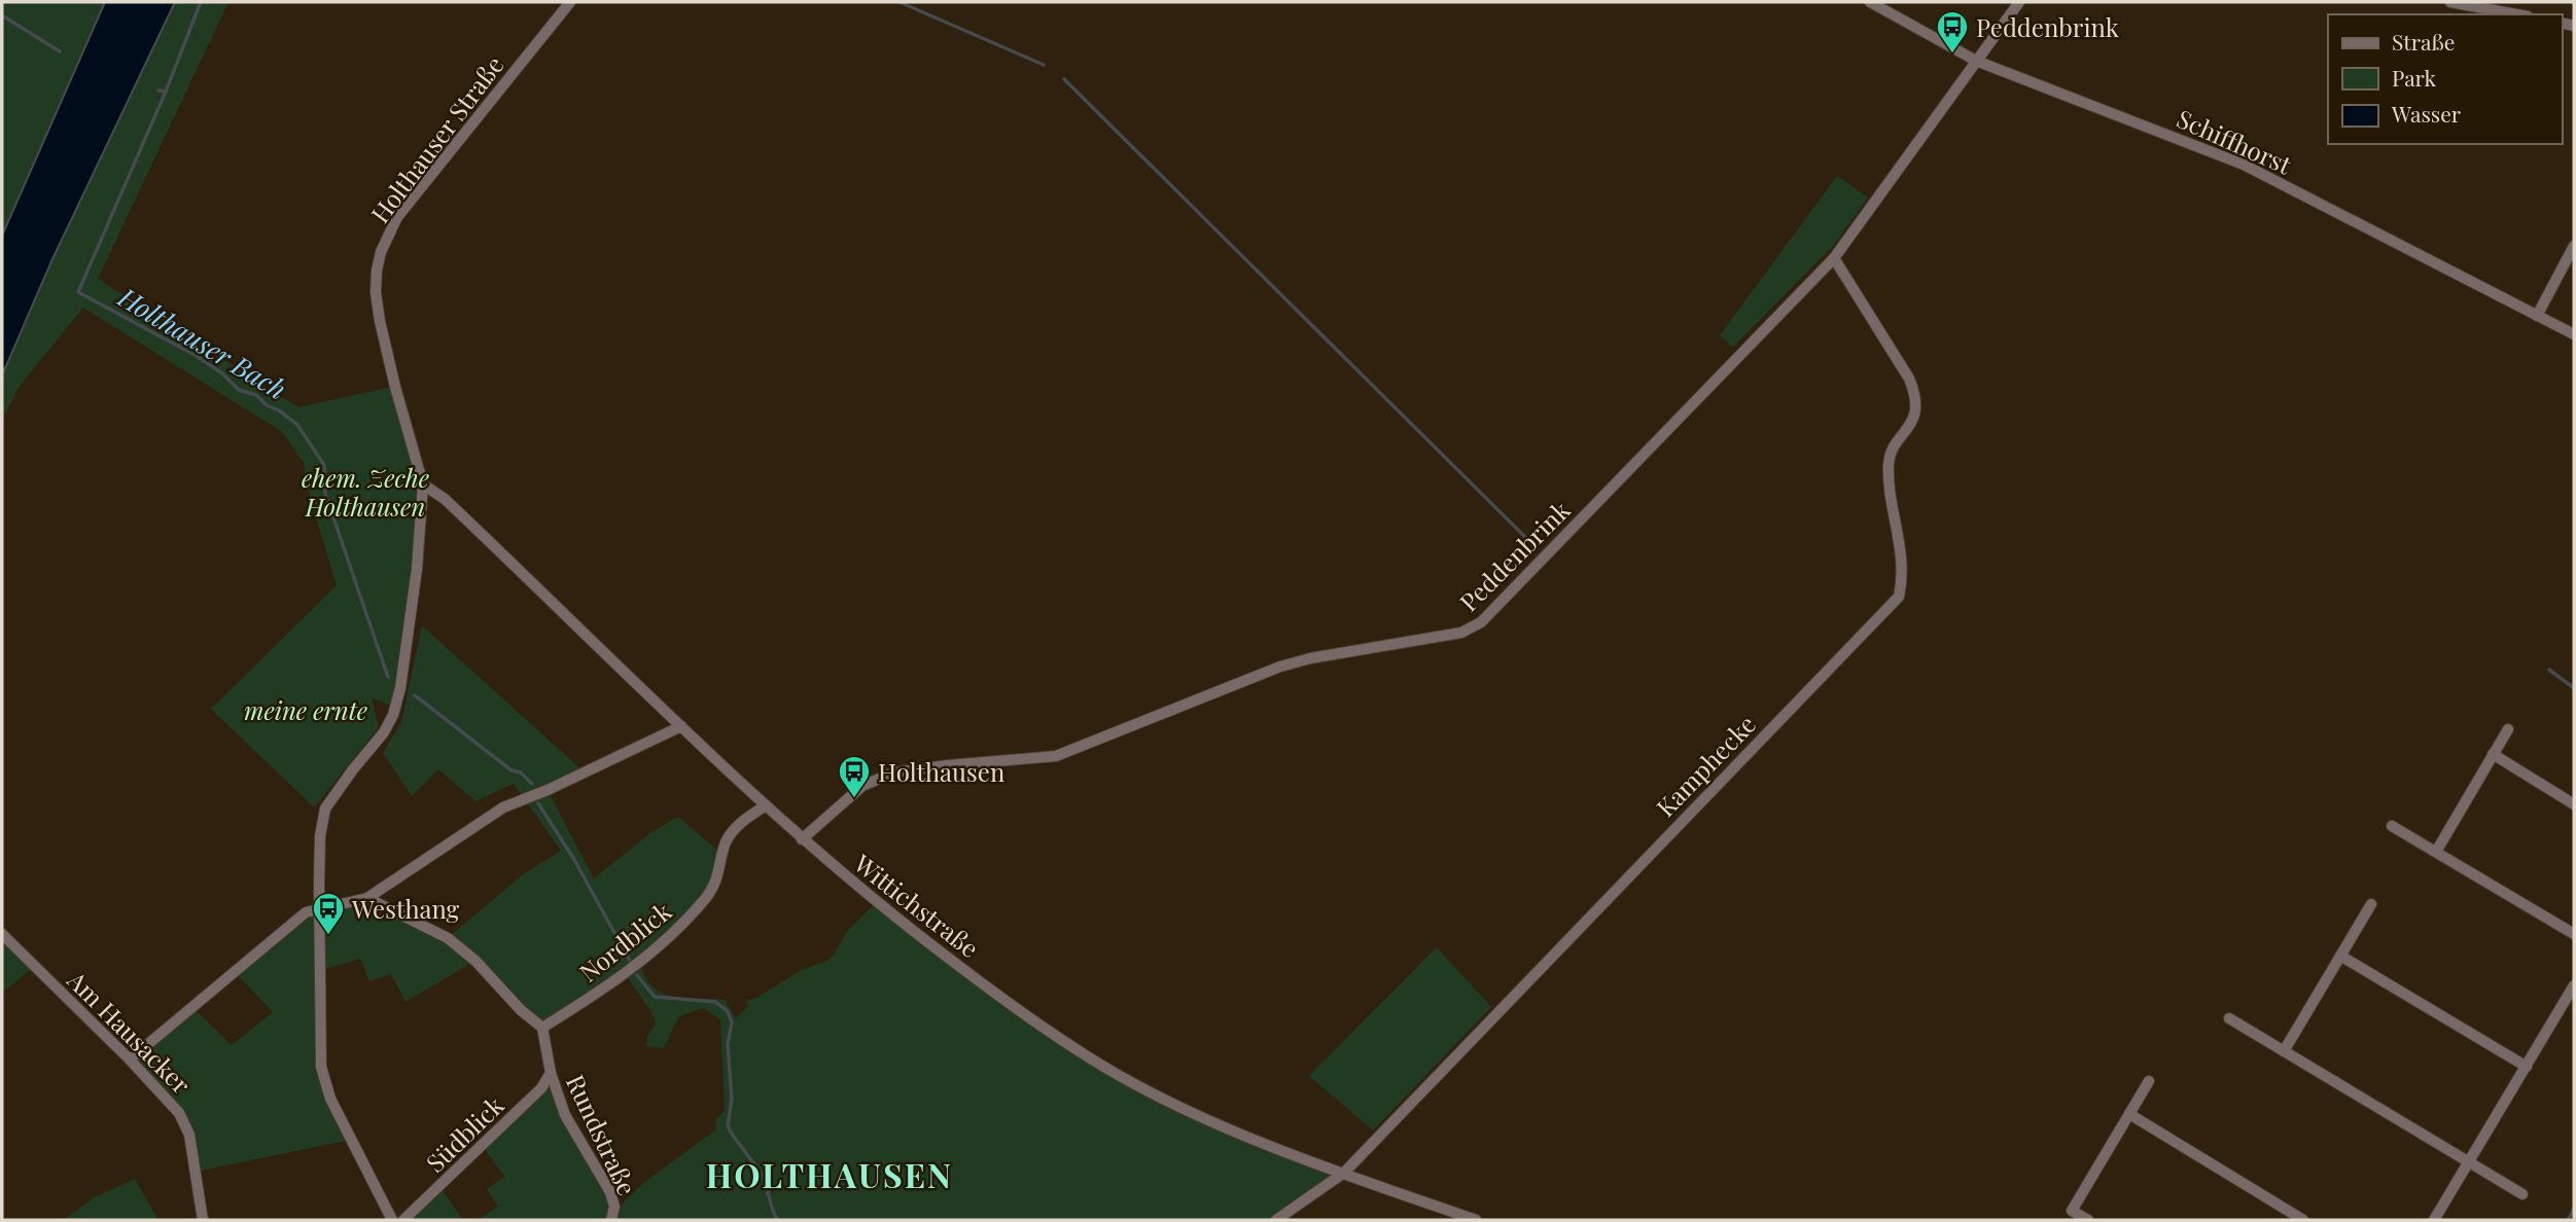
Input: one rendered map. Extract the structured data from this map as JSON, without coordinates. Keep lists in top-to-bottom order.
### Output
{
  "streets": {
    "street": [
      "Holthauser Straße",
      "Schiffhorst",
      "Peddenbrink",
      "Kamphecke",
      "Wittichstraße",
      "Nordblick",
      "Am Hausacker",
      "Südblick",
      "Rundstraße"
    ]
  },
  "crossings": [
    ["Holthauser Straße", "Wittichstraße"],
    ["Schiffhorst", "Peddenbrink"],
    ["Peddenbrink", "Kamphecke"],
    ["Peddenbrink", "Wittichstraße"],
    ["Kamphecke", "Wittichstraße"],
    ["Wittichstraße", "Nordblick"],
    ["Nordblick", "Rundstraße"],
    ["Südblick", "Rundstraße"]
  ],
  "districts": ["HOLTHAUSEN"],
  "water": ["Holthauser Bach"],
  "parks": ["ehem. Zeche Holthausen", "meine ernte"],
  "places": {
    "bus stop": ["Peddenbrink", "Holthausen", "Westhang"]
  },
  "legend": ["Straße", "Park", "Wasser"]
}
